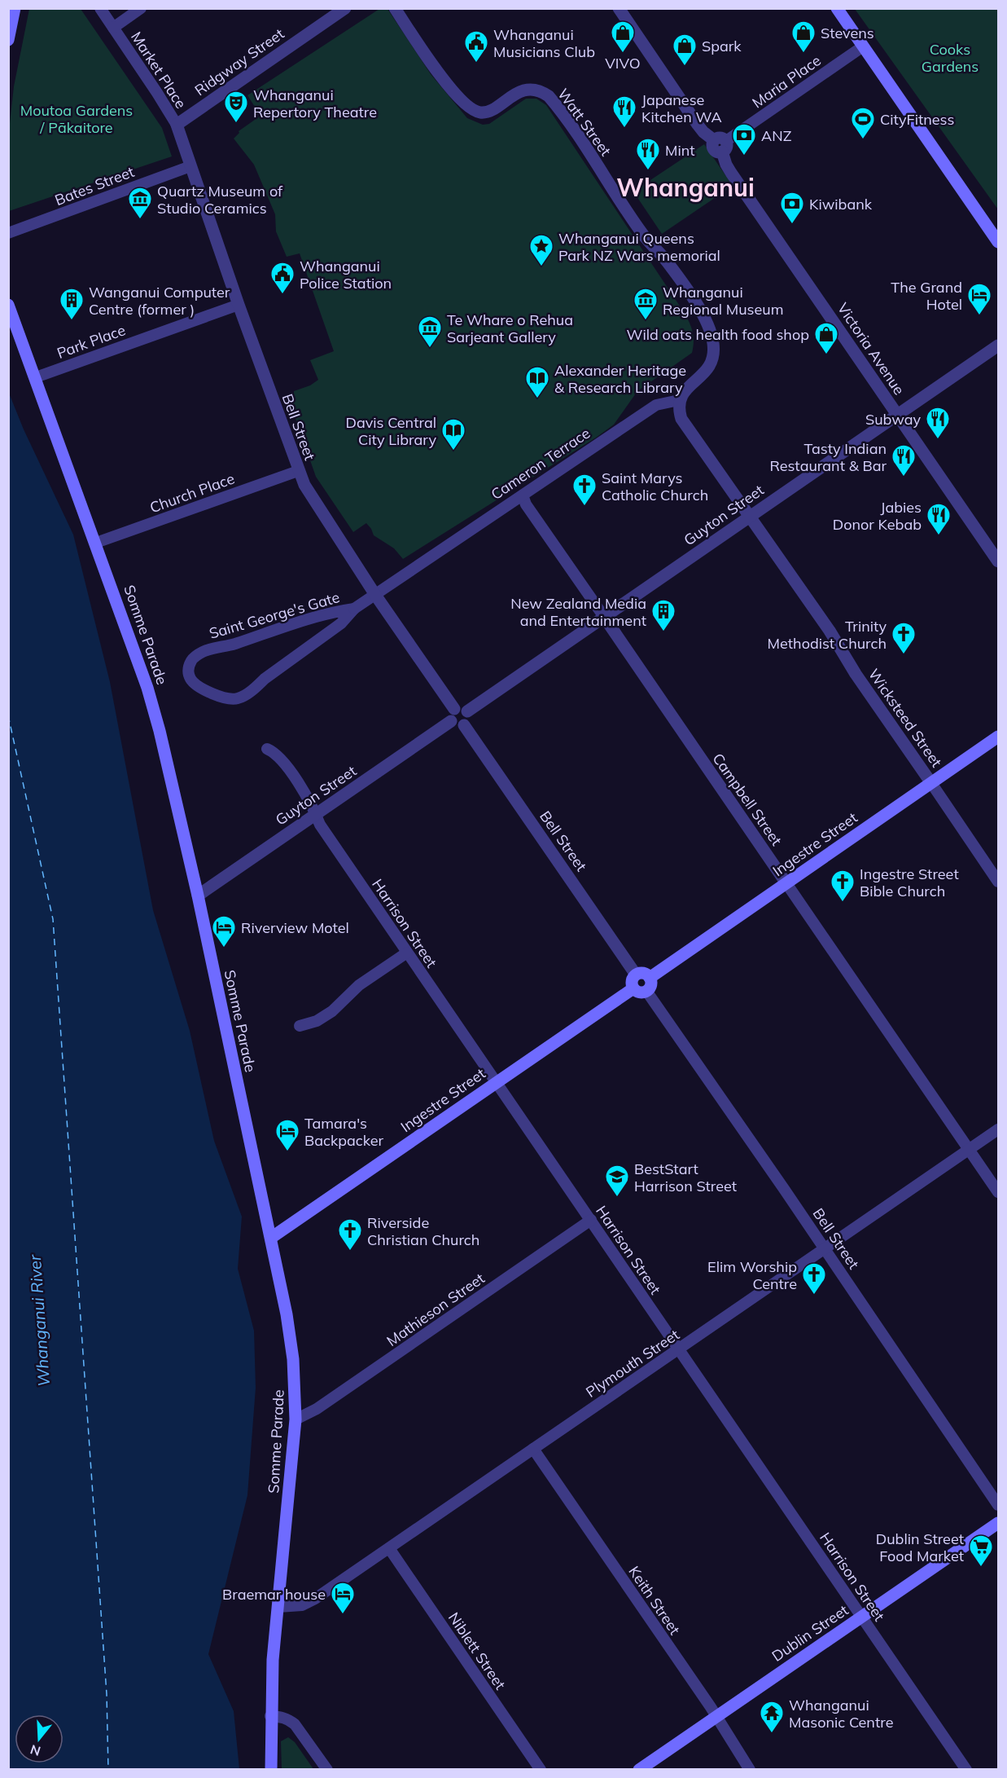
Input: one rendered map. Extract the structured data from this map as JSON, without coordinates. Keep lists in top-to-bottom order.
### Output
{
  "streets": {
    "main road": ["Somme Parade", "Ingestre Street", "Dublin Street"],
    "street": [
      "Ridgway Street",
      "Market Place",
      "Maria Place",
      "Watt Street",
      "Bates Street",
      "Park Place",
      "Victoria Avenue",
      "Bell Street",
      "Cameron Terrace",
      "Church Place",
      "Guyton Street",
      "Saint George's Gate",
      "Wicksteed Street",
      "Campbell Street",
      "Harrison Street",
      "Mathieson Street",
      "Plymouth Street",
      "Keith Street",
      "Niblett Street"
    ]
  },
  "crossings": [
    ["Ridgway Street", "Market Place"],
    ["Ridgway Street", "Bell Street"],
    ["Market Place", "Bell Street"],
    ["Maria Place", "Victoria Avenue"],
    ["Watt Street", "Cameron Terrace"],
    ["Watt Street", "Wicksteed Street"],
    ["Bates Street", "Bell Street"],
    ["Park Place", "Bell Street"],
    ["Park Place", "Somme Parade"],
    ["Victoria Avenue", "Guyton Street"],
    ["Bell Street", "Cameron Terrace"],
    ["Bell Street", "Church Place"],
    ["Bell Street", "Guyton Street"],
    ["Bell Street", "Saint George's Gate"],
    ["Bell Street", "Ingestre Street"],
    ["Bell Street", "Plymouth Street"],
    ["Cameron Terrace", "Saint George's Gate"],
    ["Cameron Terrace", "Wicksteed Street"],
    ["Cameron Terrace", "Campbell Street"],
    ["Church Place", "Somme Parade"],
    ["Guyton Street", "Somme Parade"],
    ["Guyton Street", "Wicksteed Street"],
    ["Guyton Street", "Campbell Street"],
    ["Guyton Street", "Harrison Street"],
    ["Somme Parade", "Ingestre Street"],
    ["Somme Parade", "Mathieson Street"],
    ["Somme Parade", "Plymouth Street"],
    ["Wicksteed Street", "Ingestre Street"],
    ["Campbell Street", "Ingestre Street"],
    ["Campbell Street", "Plymouth Street"],
    ["Ingestre Street", "Harrison Street"],
    ["Harrison Street", "Mathieson Street"],
    ["Harrison Street", "Plymouth Street"],
    ["Harrison Street", "Dublin Street"],
    ["Plymouth Street", "Keith Street"],
    ["Plymouth Street", "Niblett Street"],
    ["Keith Street", "Dublin Street"]
  ],
  "districts": ["Whanganui"],
  "water": ["Whanganui River"],
  "parks": ["Cooks Gardens", "Moutoa Gardens / Pākaitore"],
  "places": {
    "shop": [
      "VIVO",
      "Stevens",
      "Spark",
      "Wild oats health food shop"
    ],
    "public building": ["Whanganui Musicians Club", "Whanganui Police Station"],
    "theatre": ["Whanganui Repertory Theatre"],
    "restaurant": [
      "Japanese Kitchen WA",
      "Mint",
      "Subway",
      "Tasty Indian Restaurant & Bar",
      "Jabies Donor Kebab"
    ],
    "sports": ["CityFitness"],
    "bank": ["ANZ", "Kiwibank"],
    "museum": ["Quartz Museum of Studio Ceramics", "Whanganui Regional Museum", "Te Whare o Rehua Sarjeant Gallery"],
    "place": ["Whanganui Queens Park NZ Wars memorial"],
    "hotel": [
      "The Grand Hotel",
      "Riverview Motel",
      "Tamara's Backpacker",
      "Braemar house"
    ],
    "building": ["Wanganui Computer Centre (former )", "New Zealand Media and Entertainment"],
    "library": ["Alexander Heritage & Research Library", "Davis Central City Library"],
    "church": [
      "Saint Marys Catholic Church",
      "Trinity Methodist Church",
      "Ingestre Street Bible Church",
      "Riverside Christian Church",
      "Elim Worship Centre"
    ],
    "school or university": ["BestStart Harrison Street"],
    "supermarket": ["Dublin Street Food Market"],
    "temple": ["Whanganui Masonic Centre"]
  },
  "north": "bottom"
}
